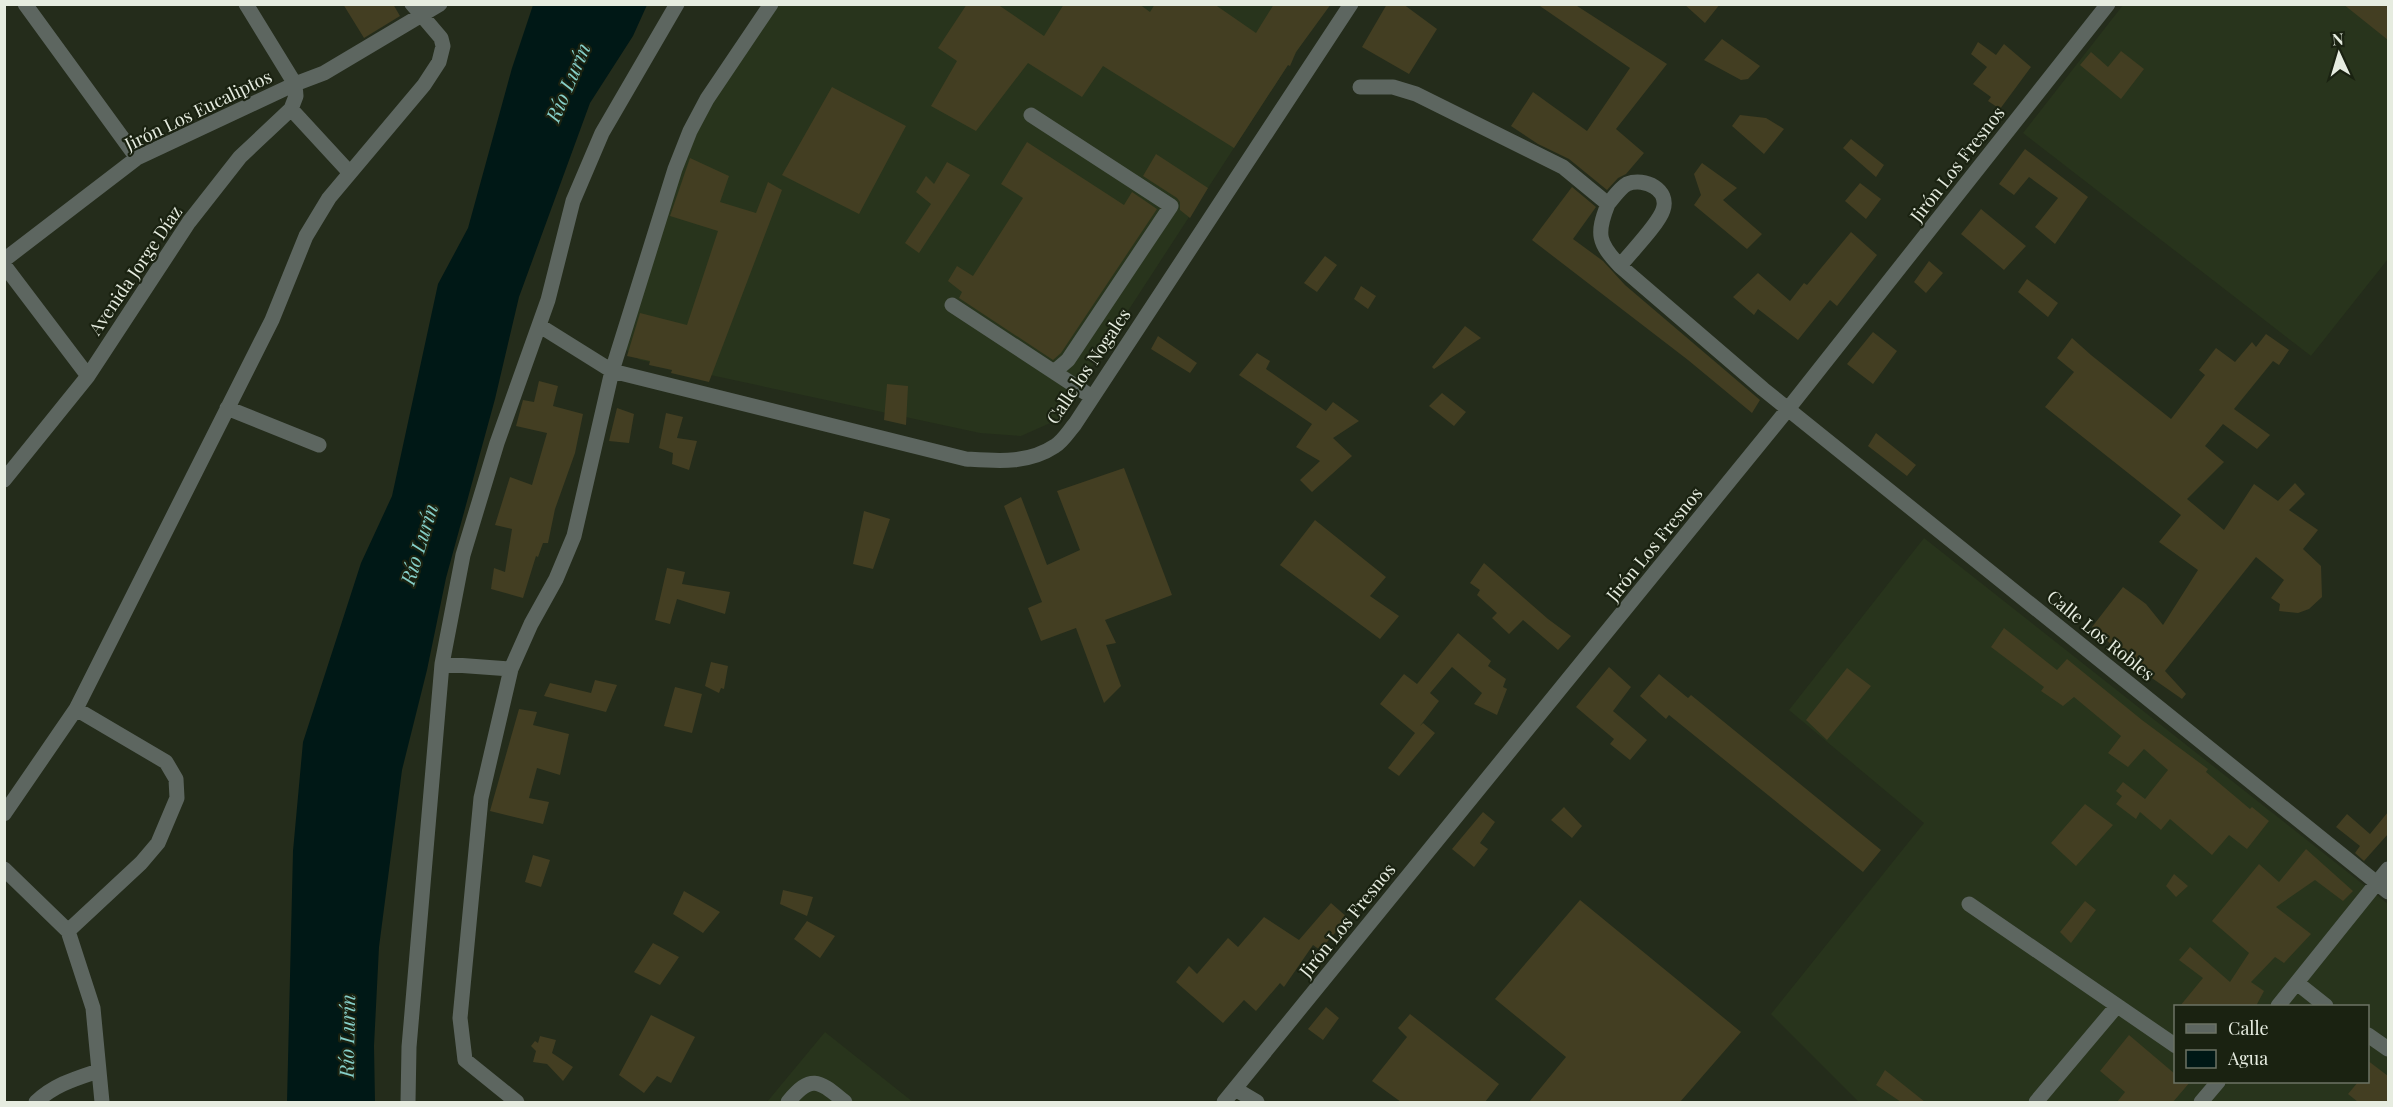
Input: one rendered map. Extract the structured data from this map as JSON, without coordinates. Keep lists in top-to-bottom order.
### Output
{
  "streets": {
    "street": [
      "Jirón Los Eucaliptos",
      "Jirón Los Fresnos",
      "Avenida Jorge Díaz",
      "Calle los Nogales",
      "Calle Los Robles"
    ]
  },
  "crossings": [
    ["Jirón Los Fresnos", "Calle Los Robles"]
  ],
  "water": ["Río Lurín"],
  "legend": ["Calle", "Agua"],
  "north": "top"
}
